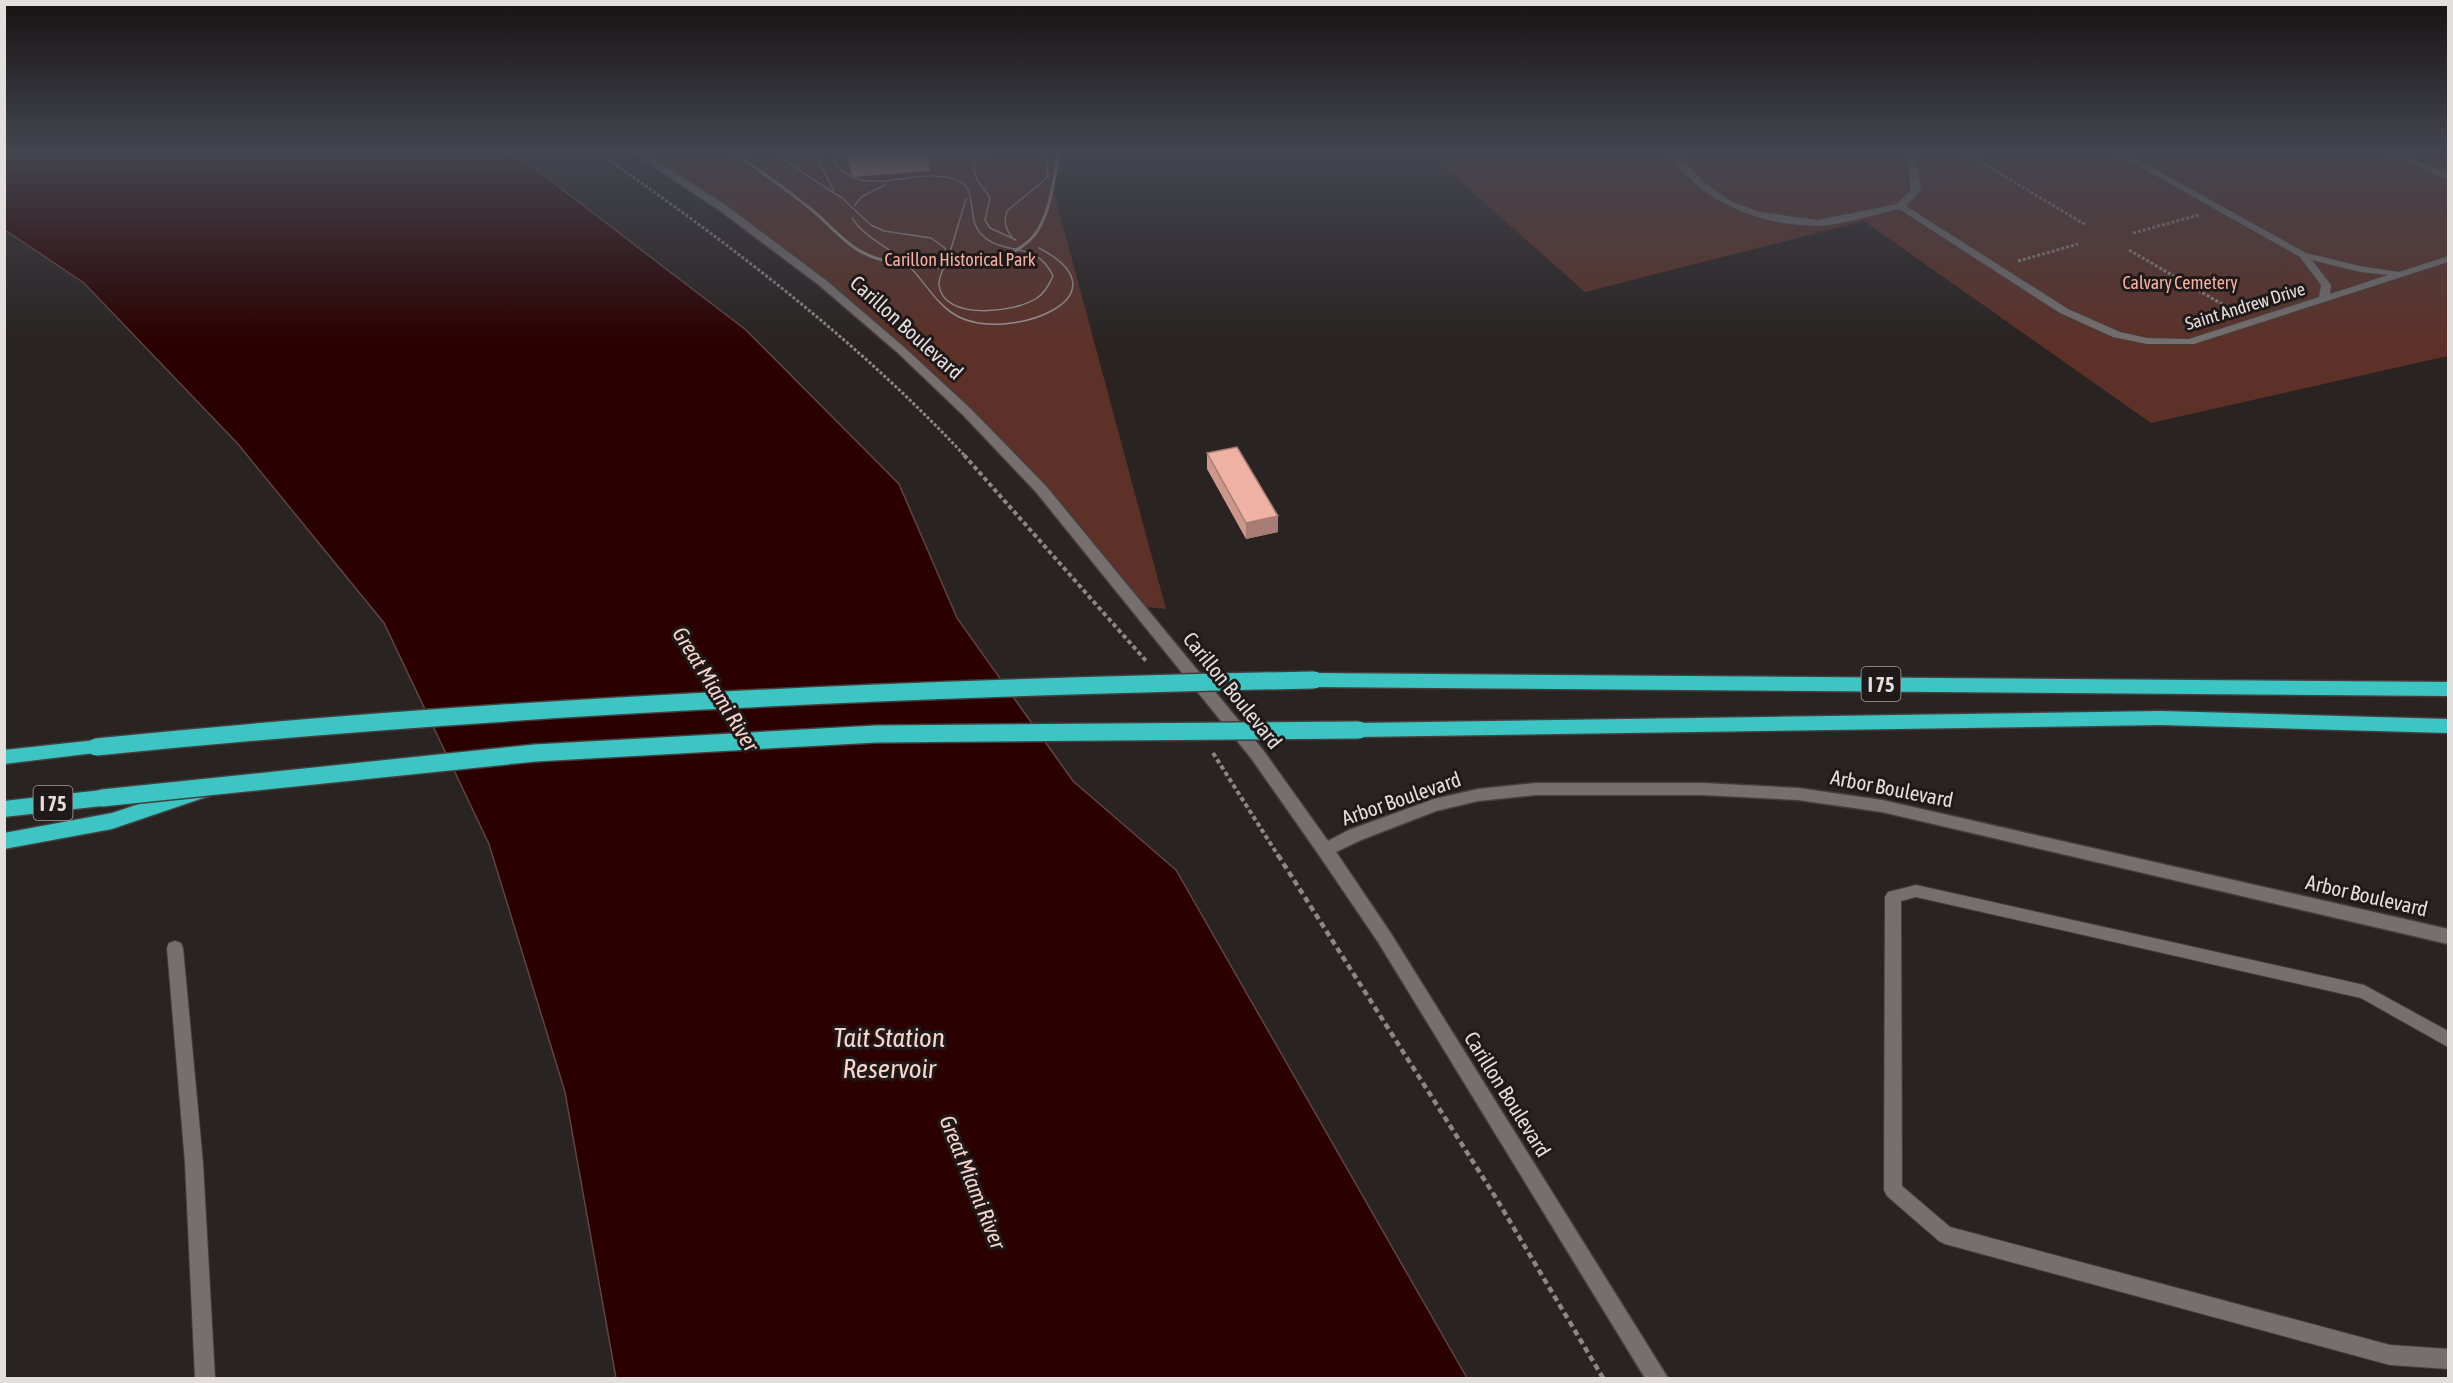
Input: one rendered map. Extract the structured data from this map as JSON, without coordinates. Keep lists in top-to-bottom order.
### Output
{
  "streets": {
    "highway": ["I 75"],
    "street": ["Carillon Boulevard", "Arbor Boulevard"],
    "lane": ["Saint Andrew Drive"]
  },
  "crossings": [
    ["Carillon Boulevard", "Arbor Boulevard"]
  ],
  "water": ["Great Miami River", "Tait Station Reservoir"],
  "parks": ["Carillon Historical Park", "Calvary Cemetery"]
}
